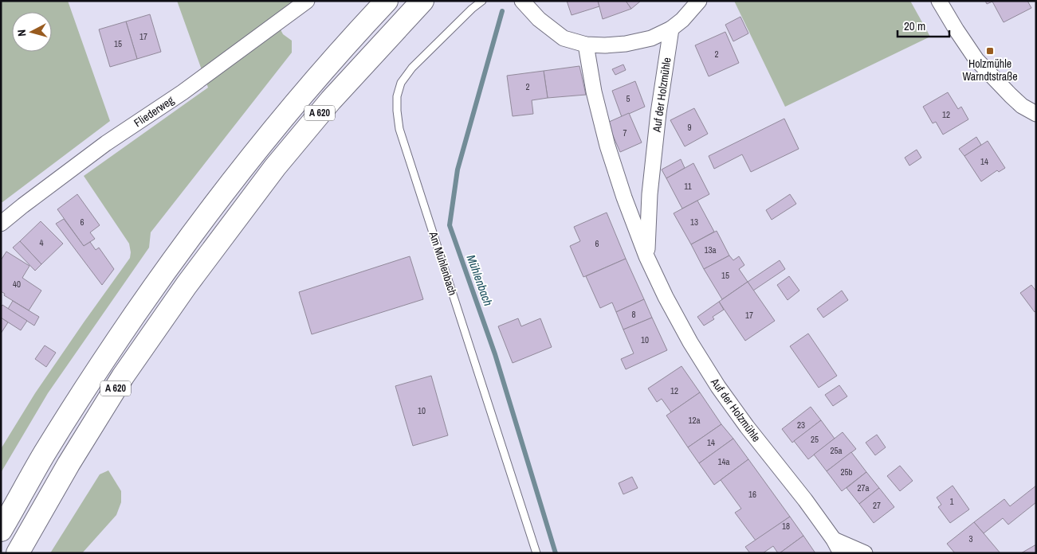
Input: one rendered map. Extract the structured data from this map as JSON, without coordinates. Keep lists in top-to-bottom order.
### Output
{
  "streets": {
    "highway": ["A 620"],
    "street": ["Auf der Holzmühle", "Fliederweg"],
    "lane": ["Am Mühlenbach"]
  },
  "water": ["Mühlenbach"],
  "places": {
    "transit": ["Holzmühle Warndtstraße"]
  },
  "house_numbers": [
    "17",
    "15",
    "2",
    "2",
    "5",
    "12",
    "9",
    "7",
    "14",
    "11",
    "6",
    "13",
    "4",
    "6",
    "13a",
    "15",
    "40",
    "8",
    "17",
    "10",
    "12",
    "10",
    "12a",
    "23",
    "25",
    "14",
    "25a",
    "14a",
    "25b",
    "27a",
    "16",
    "1",
    "27",
    "18",
    "3"
  ],
  "scale_bar": "20 m",
  "north": "left"
}
